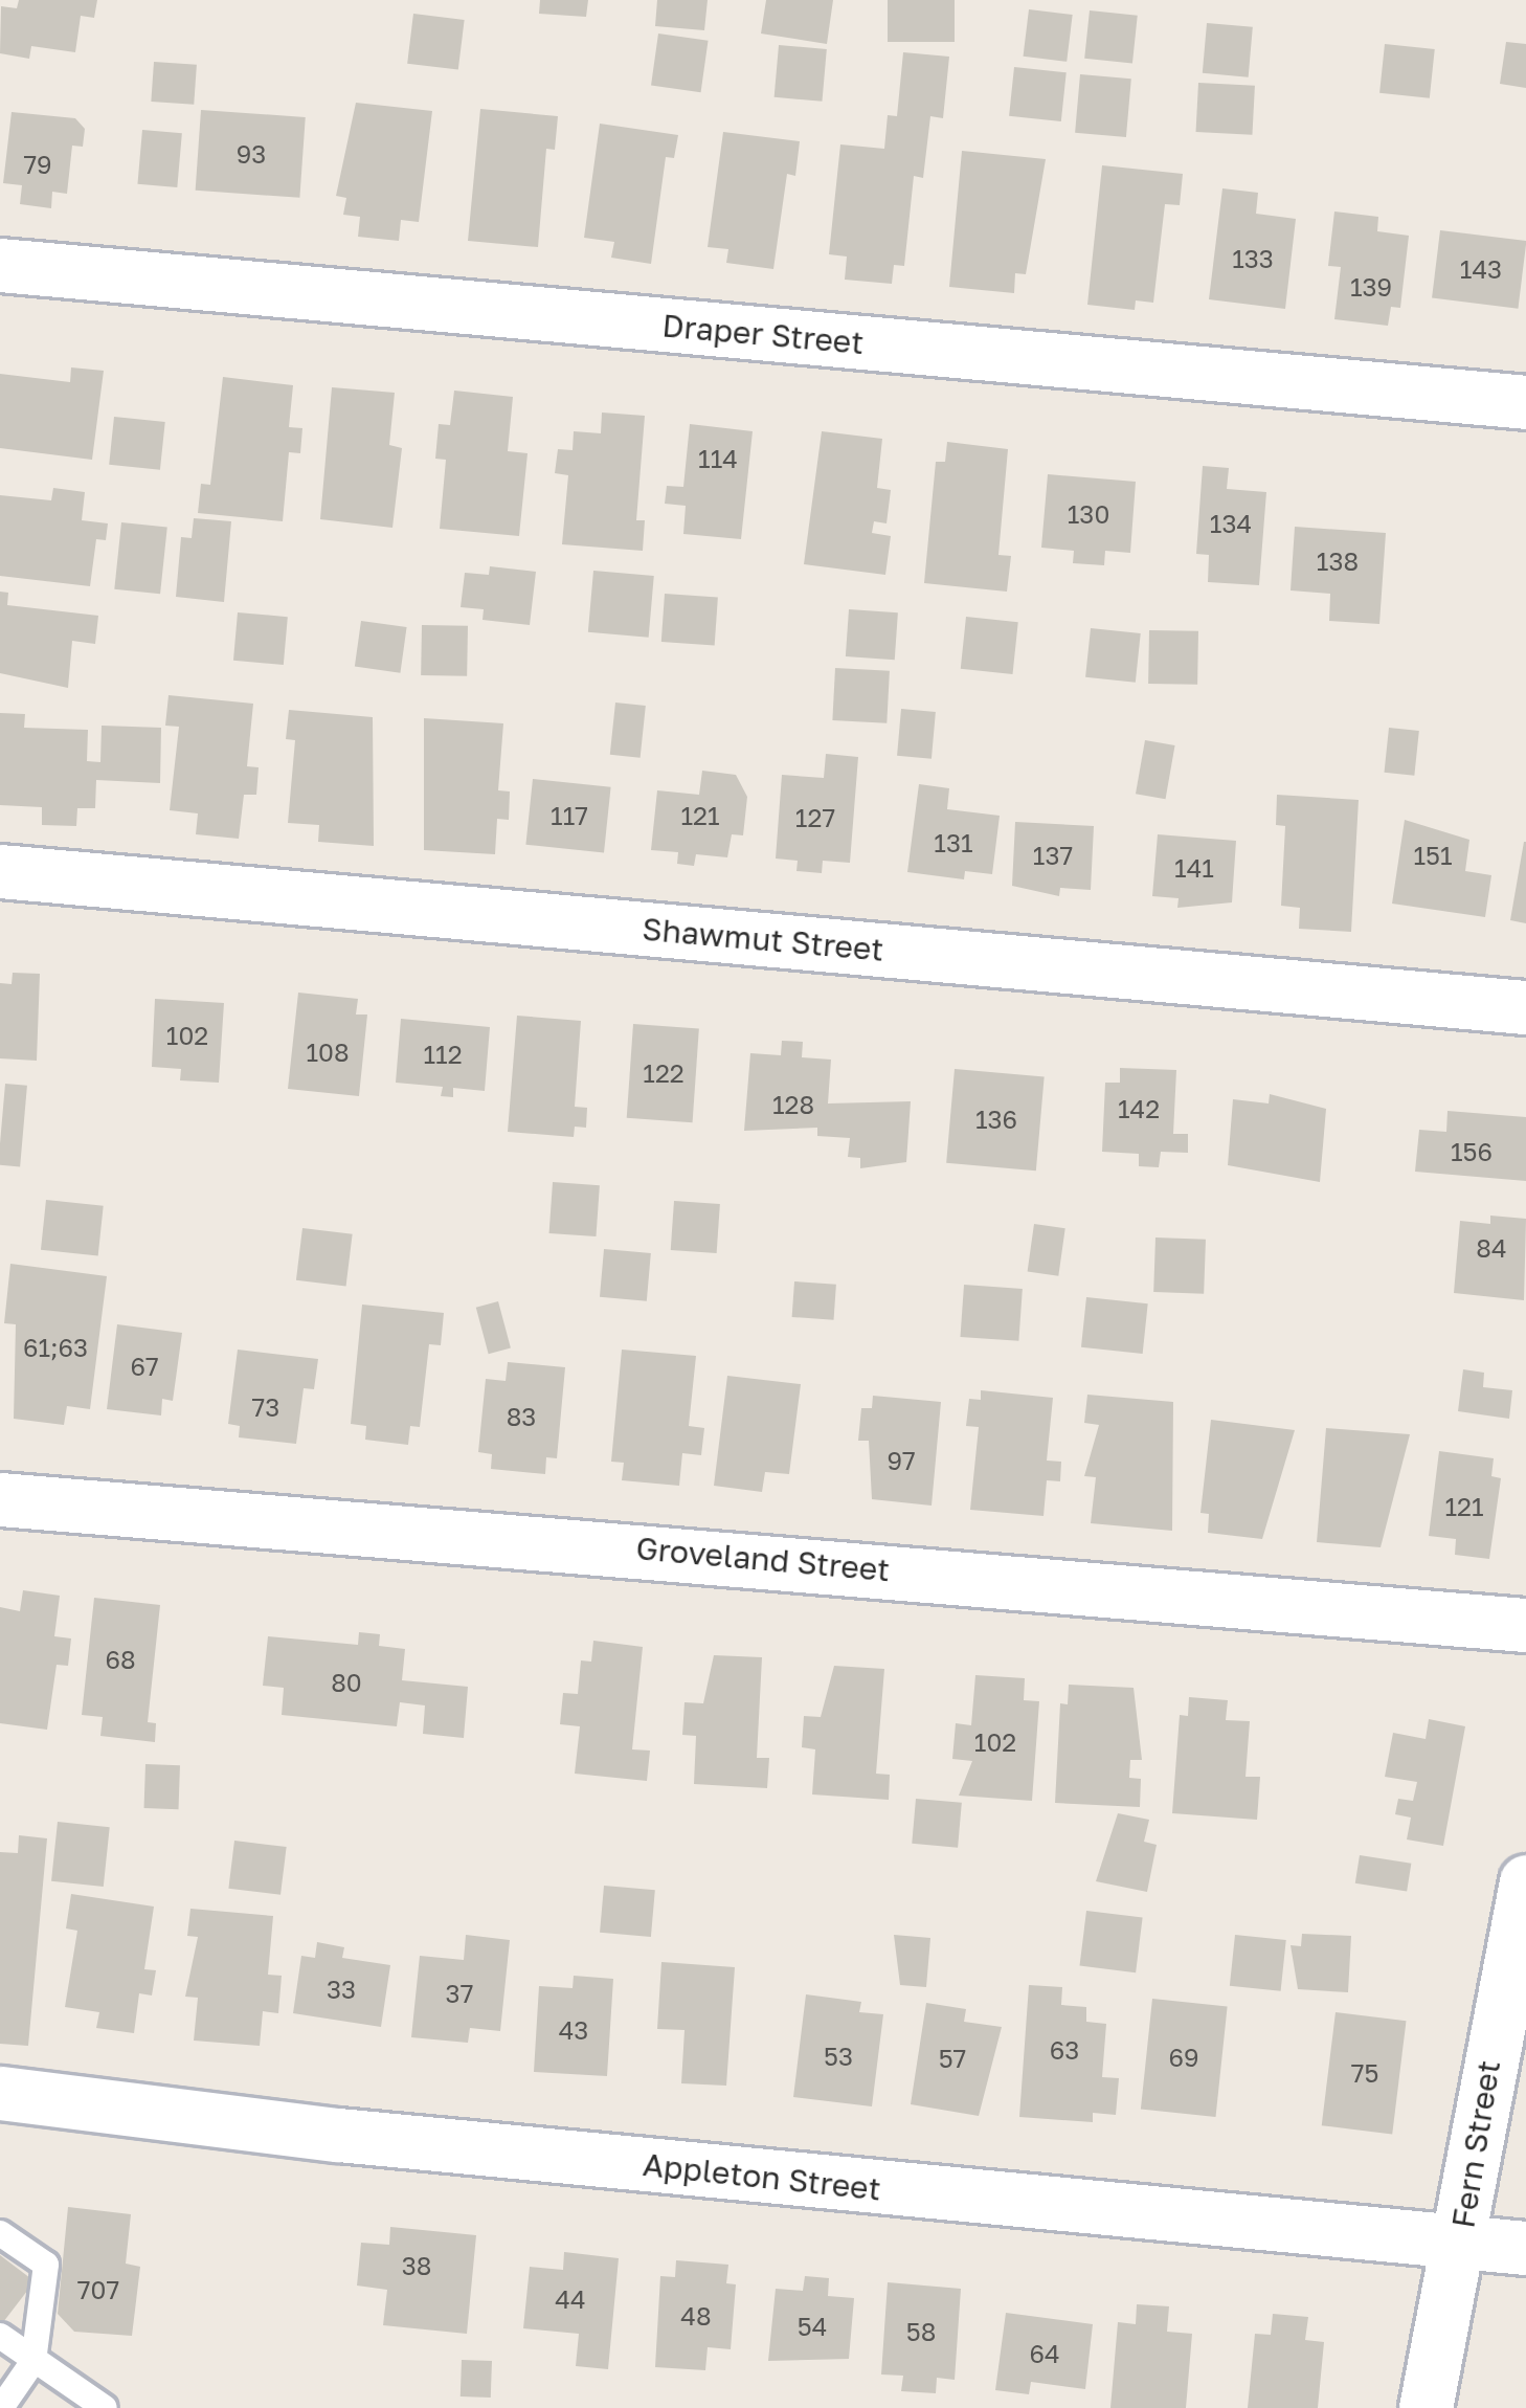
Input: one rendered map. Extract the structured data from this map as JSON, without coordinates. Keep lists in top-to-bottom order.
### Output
{
  "streets": {
    "street": [
      "Draper Street",
      "Shawmut Street",
      "Groveland Street",
      "Fern Street",
      "Appleton Street"
    ]
  },
  "crossings": [
    ["Fern Street", "Appleton Street"]
  ],
  "house_numbers": [
    "93",
    "79",
    "133",
    "143",
    "139",
    "114",
    "130",
    "134",
    "138",
    "117",
    "121",
    "127",
    "131",
    "137",
    "151",
    "141",
    "102",
    "108",
    "112",
    "122",
    "128",
    "142",
    "136",
    "156",
    "84",
    "61;63",
    "67",
    "73",
    "83",
    "97",
    "121",
    "68",
    "80",
    "102",
    "33",
    "37",
    "43",
    "63",
    "53",
    "69",
    "57",
    "75",
    "38",
    "707",
    "44",
    "48",
    "54",
    "58",
    "64"
  ]
}
